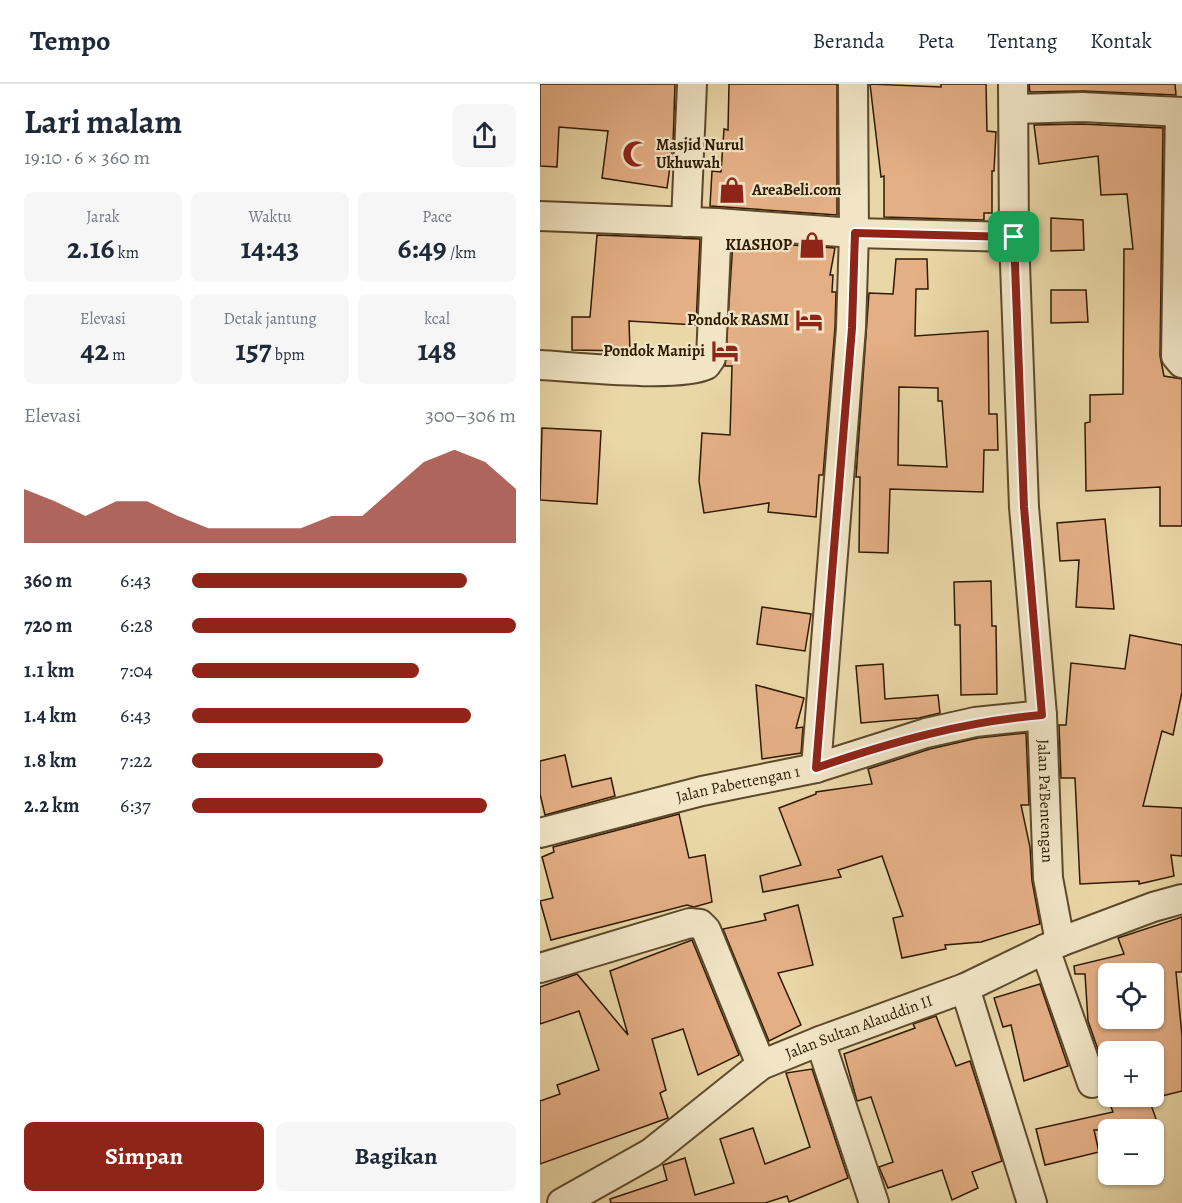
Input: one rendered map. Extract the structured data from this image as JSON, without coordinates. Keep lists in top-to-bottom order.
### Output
{
  "streets": {
    "street": ["Jalan Pabettengan 1", "Jalan Pa'Bentengan", "Jalan Sultan Alauddin II"]
  },
  "crossings": [
    ["Jalan Pabettengan 1", "Jalan Pa'Bentengan"],
    ["Jalan Pa'Bentengan", "Jalan Sultan Alauddin II"]
  ],
  "places": {
    "mosque": ["Masjid Nurul Ukhuwah"],
    "shop": ["AreaBeli.com", "KIASHOP"],
    "hotel": ["Pondok RASMI", "Pondok Manipi"]
  },
  "page": {
    "header": "Tempo",
    "nav": [
      "Beranda",
      "Peta",
      "Tentang",
      "Kontak"
    ],
    "heading": ["Lari malam", "19:10 · 6 × 360 m"],
    "stats": [
      ["Jarak", "2.16 km"],
      ["Waktu", "14:43"],
      ["Pace", "6:49 /km"],
      ["Elevasi", "42 m"],
      ["Detak jantung", "157 bpm"],
      ["kcal", "148"]
    ],
    "chart": ["Elevasi", "300–306 m"],
    "list": [
      {
        "name": "360 m",
        "note": "6:43"
      },
      {
        "name": "720 m",
        "note": "6:28"
      },
      {
        "name": "1.1 km",
        "note": "7:04"
      },
      {
        "name": "1.4 km",
        "note": "6:43"
      },
      {
        "name": "1.8 km",
        "note": "7:22"
      },
      {
        "name": "2.2 km",
        "note": "6:37"
      }
    ],
    "map_buttons": ["+", "−"],
    "buttons": ["Simpan", "Bagikan"]
  }
}
